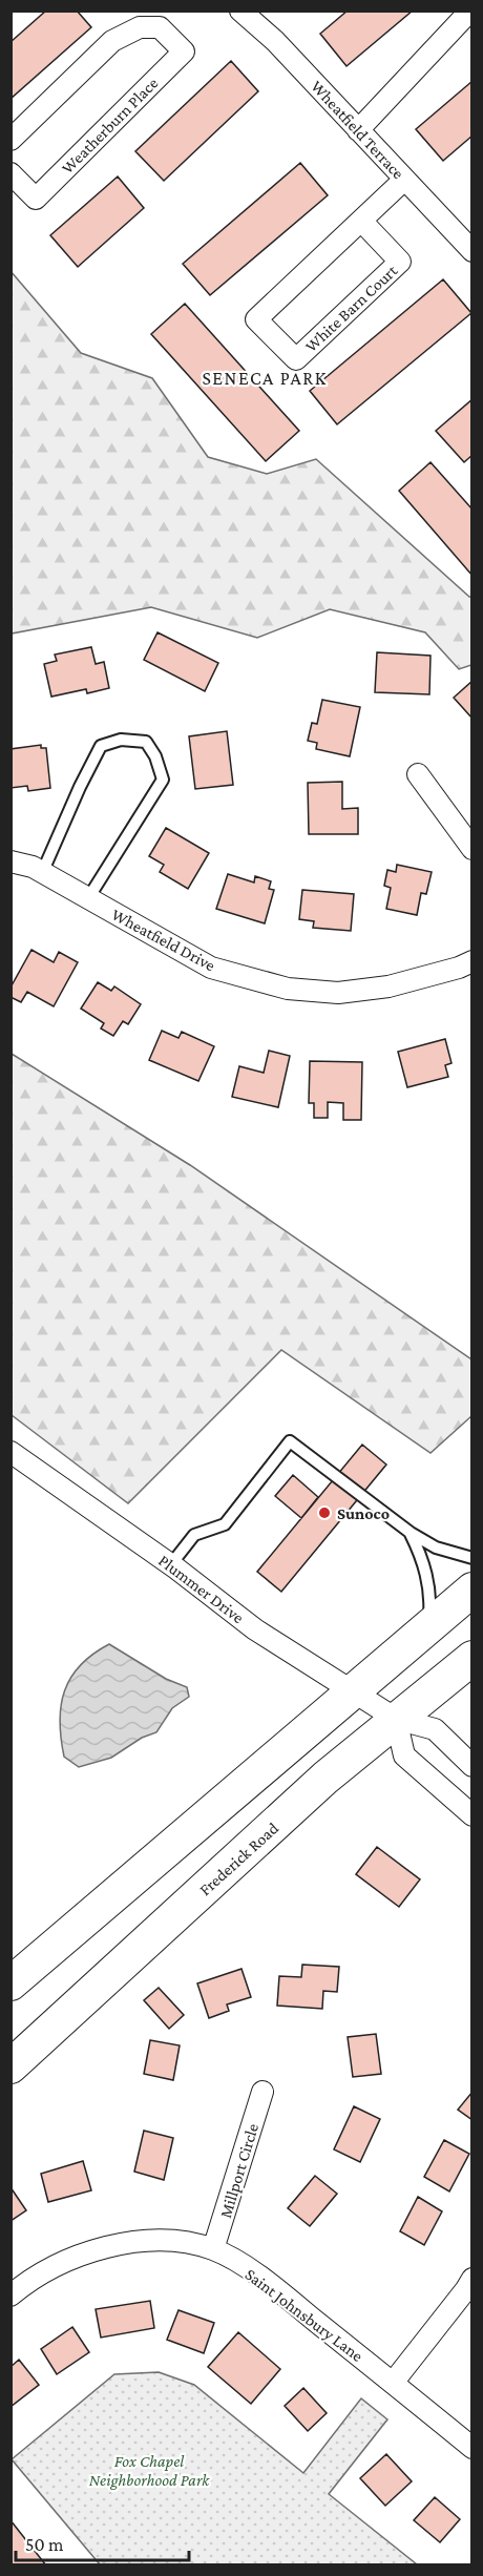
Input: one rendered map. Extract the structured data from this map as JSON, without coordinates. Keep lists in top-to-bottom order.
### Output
{
  "streets": {
    "main road": ["Frederick Road"],
    "street": [
      "Weatherburn Place",
      "Wheatfield Terrace",
      "White Barn Court",
      "Wheatfield Drive",
      "Plummer Drive",
      "Millport Circle",
      "Saint Johnsbury Lane"
    ]
  },
  "crossings": [
    ["Wheatfield Terrace", "White Barn Court"],
    ["Plummer Drive", "Frederick Road"],
    ["Millport Circle", "Saint Johnsbury Lane"]
  ],
  "districts": ["SENECA PARK"],
  "parks": ["Fox Chapel Neighborhood Park"],
  "places": ["Sunoco"],
  "scale_bar": "50 m"
}
